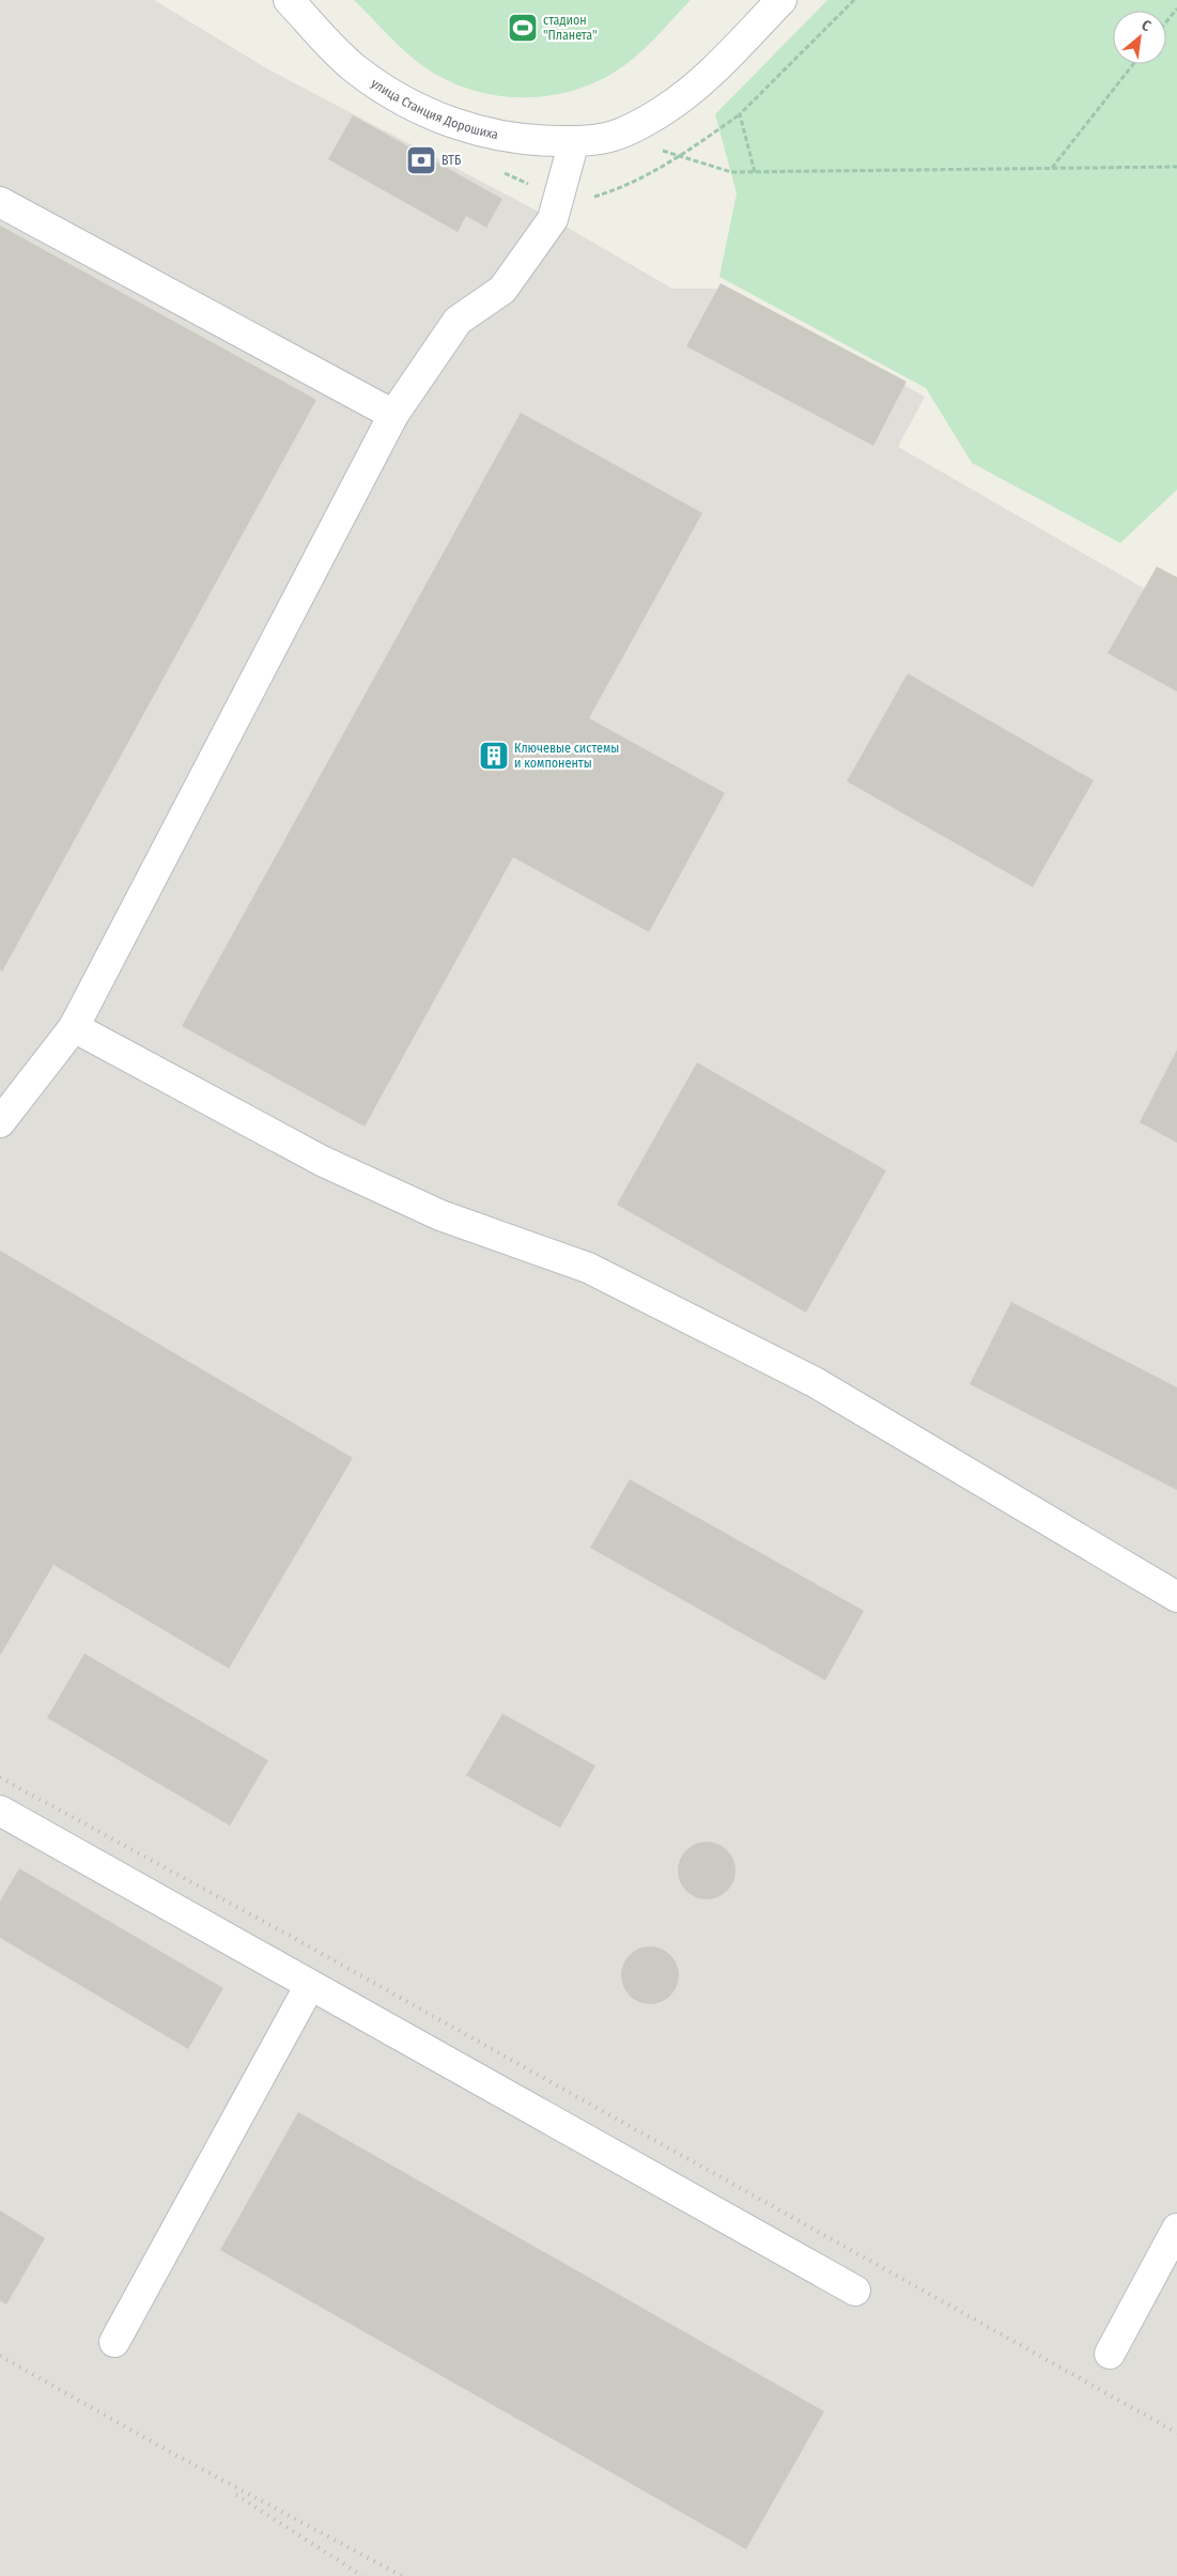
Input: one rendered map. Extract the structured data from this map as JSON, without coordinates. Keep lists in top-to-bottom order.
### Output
{
  "streets": {
    "street": ["улица Станция Дорошиха"]
  },
  "places": {
    "sports": ["стадион \"Планета\""],
    "bank": ["ВТБ"],
    "building": ["Ключевые системы и компоненты"]
  },
  "north": "top right"
}
